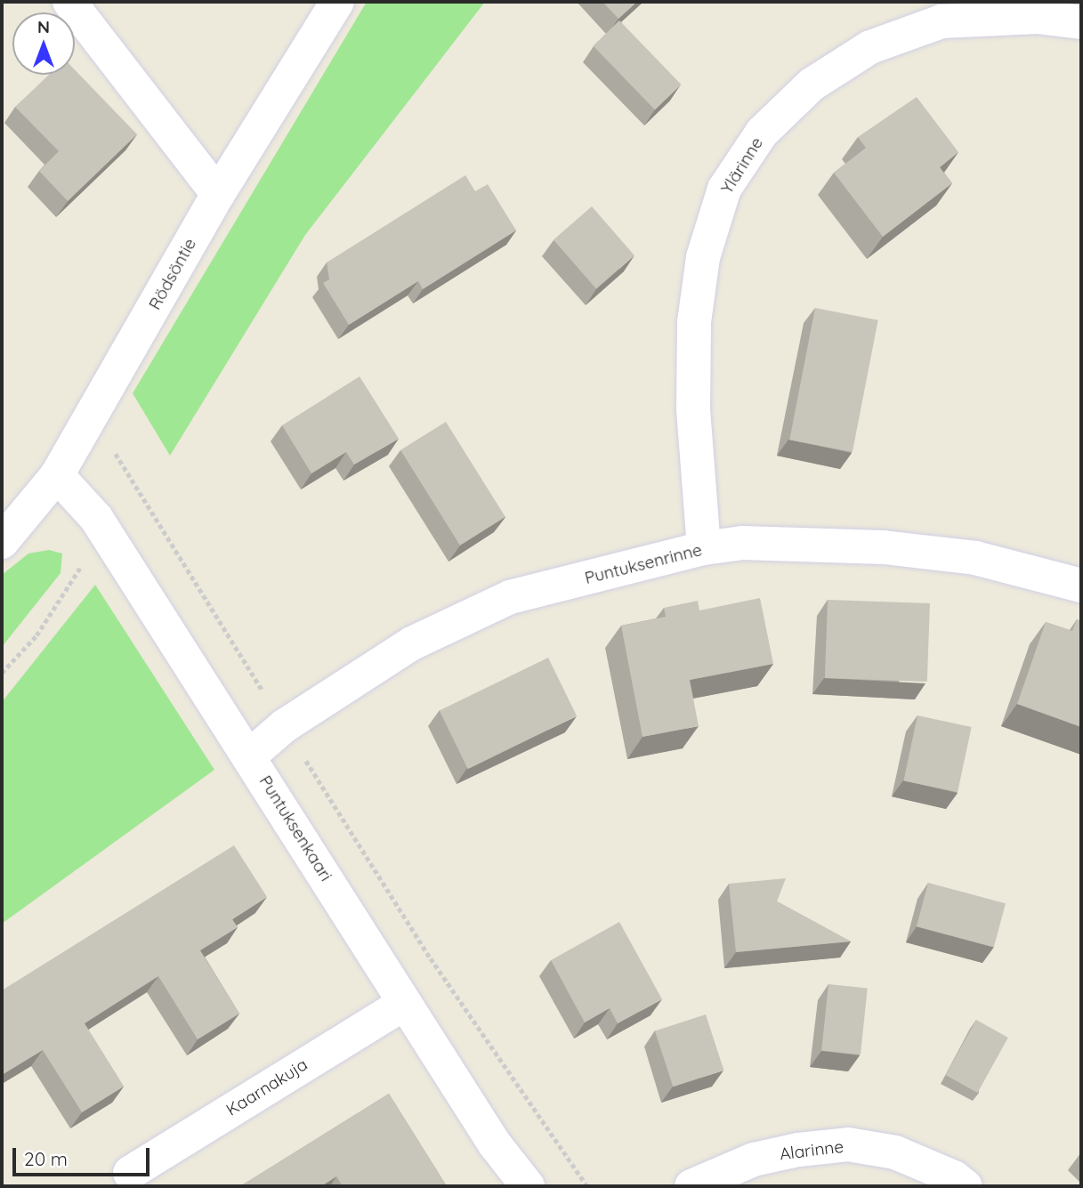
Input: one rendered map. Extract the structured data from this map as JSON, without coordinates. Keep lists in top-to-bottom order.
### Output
{
  "streets": {
    "street": [
      "Ylärinne",
      "Rödsöntie",
      "Puntuksenrinne",
      "Puntuksenkaari",
      "Kaarnakuja",
      "Alarinne"
    ]
  },
  "crossings": [
    ["Ylärinne", "Puntuksenrinne"],
    ["Rödsöntie", "Puntuksenkaari"],
    ["Puntuksenrinne", "Puntuksenkaari"],
    ["Puntuksenkaari", "Kaarnakuja"]
  ],
  "scale_bar": "20 m",
  "north": "top"
}
